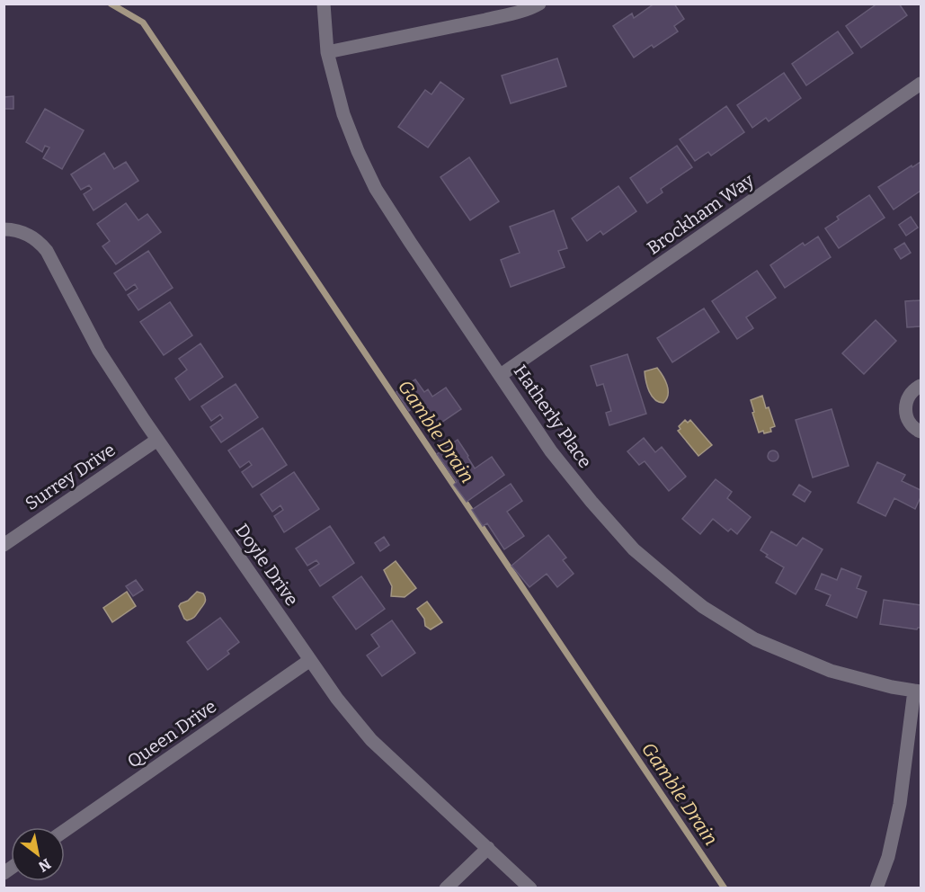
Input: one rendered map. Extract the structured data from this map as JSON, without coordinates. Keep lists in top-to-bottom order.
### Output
{
  "streets": {
    "street": [
      "Brockham Way",
      "Hatherly Place",
      "Surrey Drive",
      "Doyle Drive",
      "Queen Drive"
    ]
  },
  "crossings": [
    ["Brockham Way", "Hatherly Place"],
    ["Surrey Drive", "Doyle Drive"],
    ["Doyle Drive", "Queen Drive"]
  ],
  "water": ["Gamble Drain"],
  "north": "bottom right"
}
